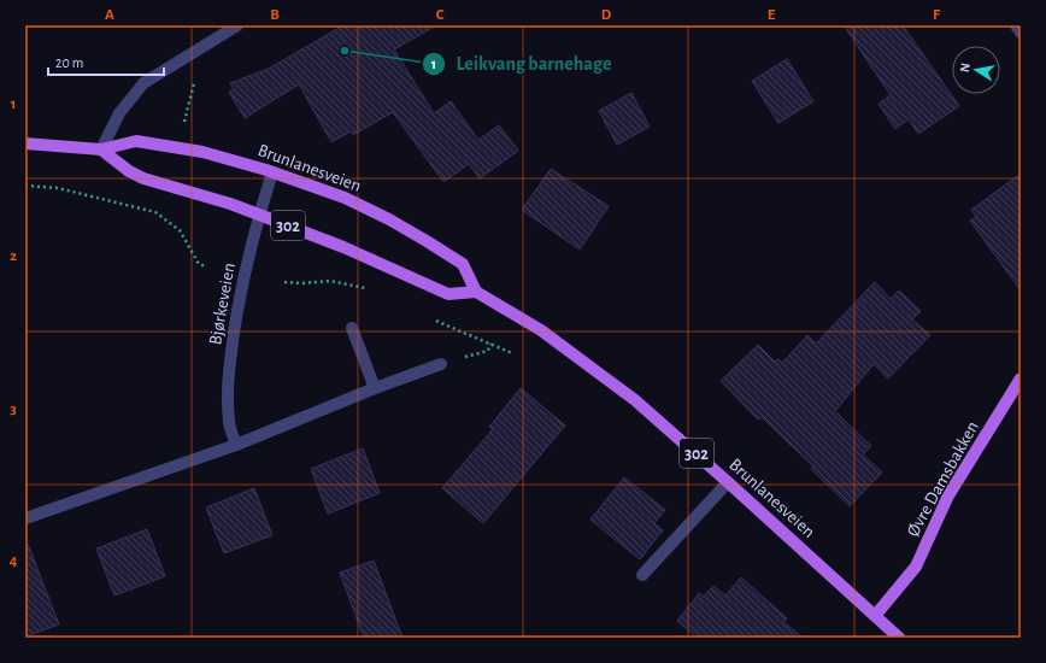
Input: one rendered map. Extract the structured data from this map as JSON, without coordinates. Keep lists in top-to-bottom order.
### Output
{
  "streets": {
    "main road": ["Brunlanesveien", "302", "Øvre Damsbakken"],
    "street": ["Bjørkeveien"]
  },
  "crossings": [
    ["Brunlanesveien", "302"],
    ["Brunlanesveien", "Bjørkeveien"],
    ["Brunlanesveien", "Øvre Damsbakken"],
    ["302", "Bjørkeveien"]
  ],
  "places": ["Leikvang barnehage"],
  "scale_bar": "20 m",
  "north": "left",
  "grid": {
    "columns": [
      "A",
      "B",
      "C",
      "D",
      "E",
      "F"
    ],
    "rows": [
      "1",
      "2",
      "3",
      "4"
    ]
  }
}
